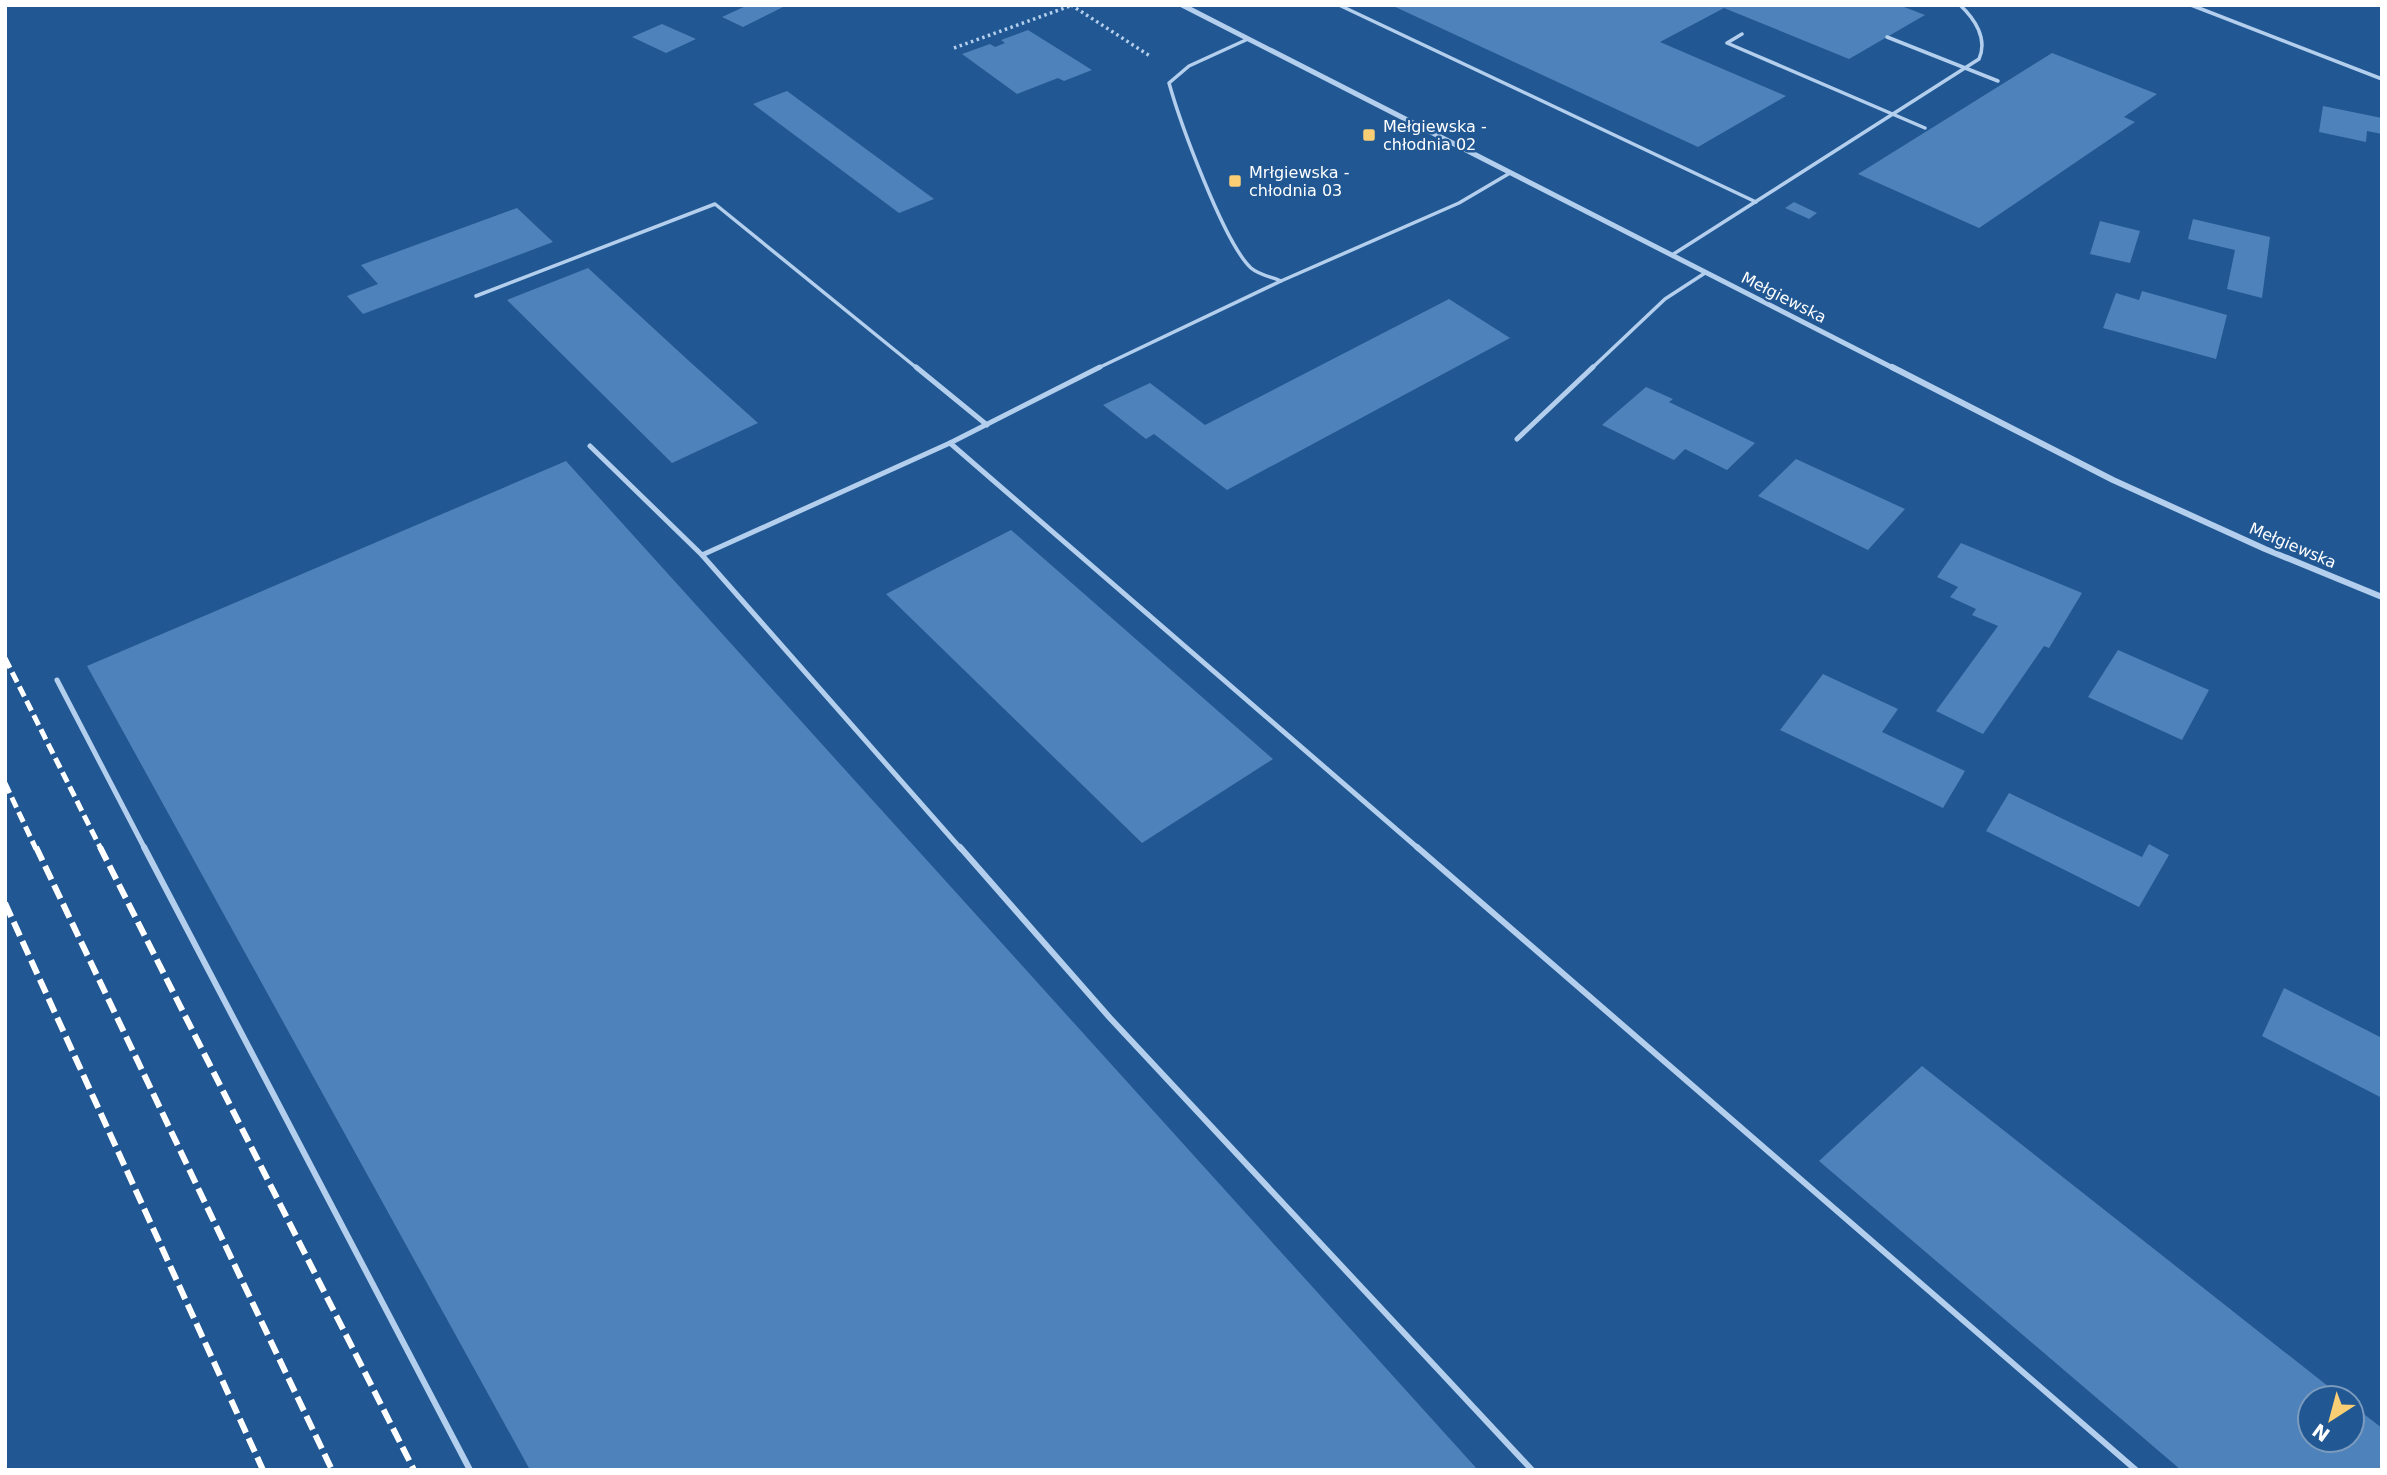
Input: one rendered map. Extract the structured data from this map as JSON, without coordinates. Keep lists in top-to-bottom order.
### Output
{
  "streets": {
    "street": ["Mełgiewska"]
  },
  "places": {
    "transit": ["Mełgiewska - chłodnia 02", "Mrłgiewska - chłodnia 03"]
  },
  "north": "bottom left"
}
